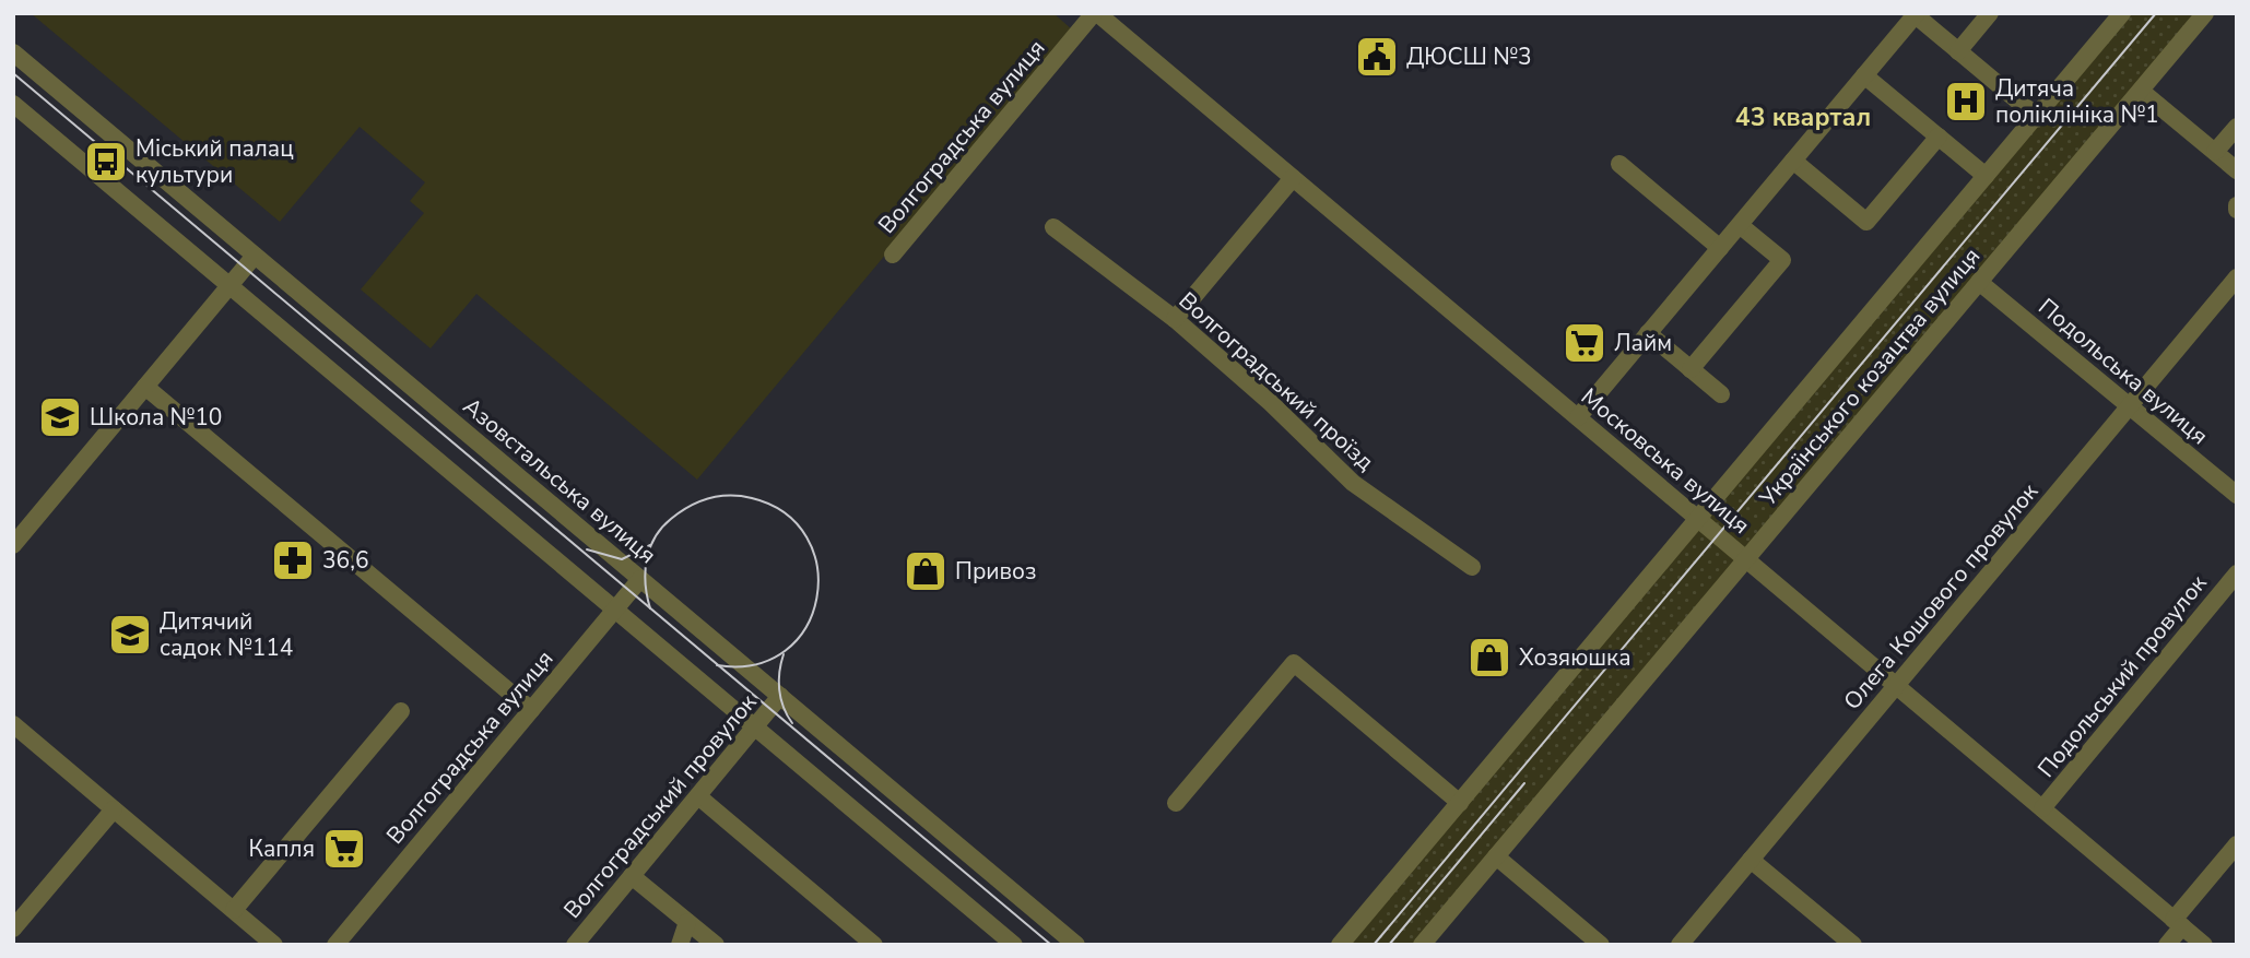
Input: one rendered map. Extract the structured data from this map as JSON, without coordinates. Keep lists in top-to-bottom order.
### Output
{
  "streets": {
    "street": [
      "Волгоградська вулиця",
      "Подольська вулиця",
      "Українського козацтва вулиця",
      "Волгоградський проїзд",
      "Московська вулиця",
      "Азовстальська вулиця",
      "Олега Кошового провулок",
      "Подольський провулок",
      "Волгоградський провулок"
    ]
  },
  "crossings": [
    ["Волгоградська вулиця", "Московська вулиця"],
    ["Волгоградська вулиця", "Азовстальська вулиця"],
    ["Подольська вулиця", "Українського козацтва вулиця"],
    ["Подольська вулиця", "Олега Кошового провулок"],
    ["Українського козацтва вулиця", "Московська вулиця"],
    ["Московська вулиця", "Олега Кошового провулок"],
    ["Московська вулиця", "Подольський провулок"],
    ["Азовстальська вулиця", "Волгоградський провулок"]
  ],
  "districts": ["43 квартал"],
  "places": {
    "public building": ["ДЮСШ №3"],
    "hospital": ["Дитяча поліклініка №1"],
    "bus stop": ["Міський палац культури"],
    "supermarket": ["Лайм", "Капля"],
    "school or university": ["Школа №10", "Дитячий садок №114"],
    "pharmacy": ["36,6"],
    "shop": ["Привоз", "Хозяюшка"]
  }
}
